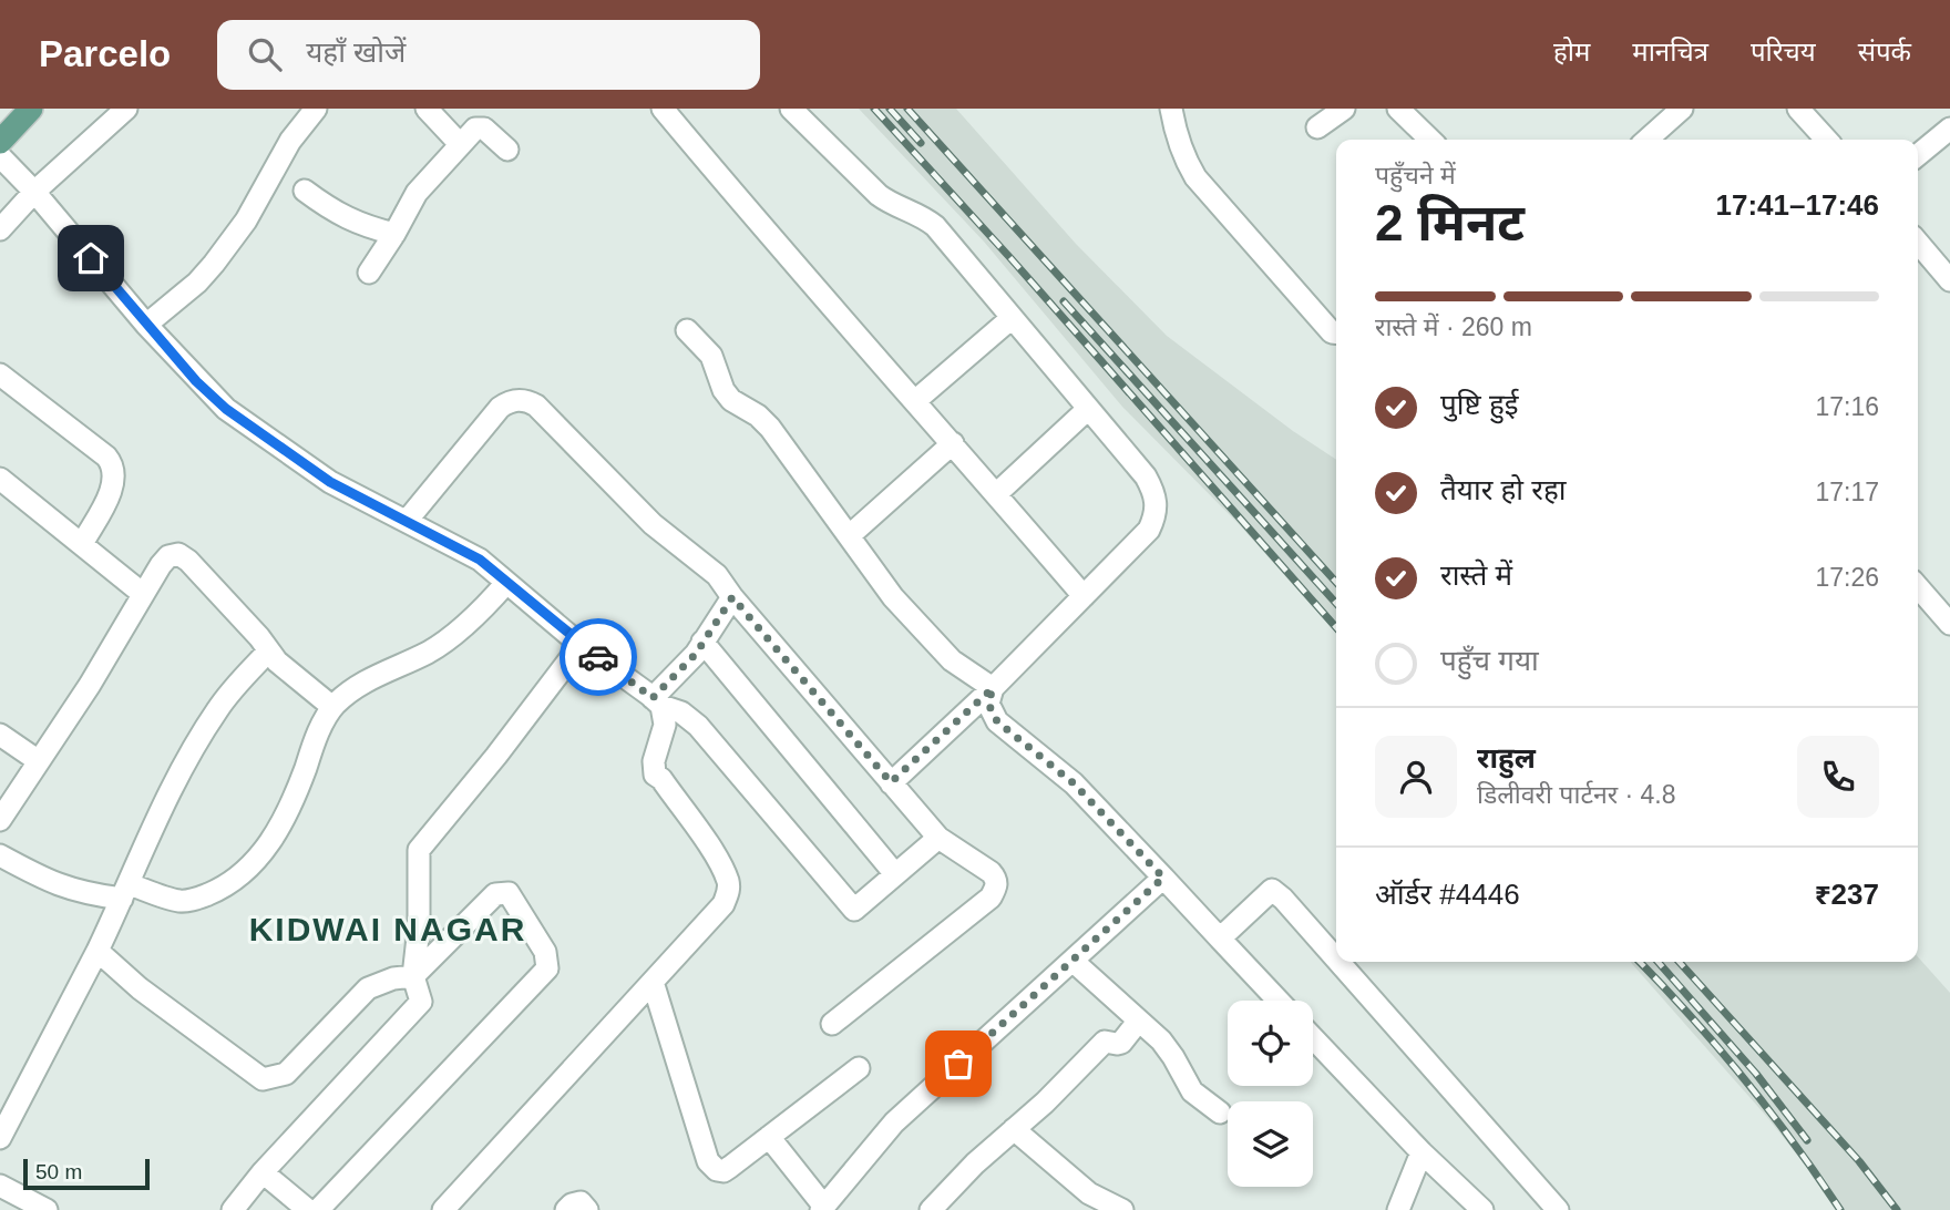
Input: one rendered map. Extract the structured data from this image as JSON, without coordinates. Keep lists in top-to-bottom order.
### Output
{
  "districts": ["KIDWAI NAGAR"],
  "scale_bar": "50 m",
  "page": {
    "header": "Parcelo",
    "search": "यहाँ खोजें",
    "nav": [
      "होम",
      "मानचित्र",
      "परिचय",
      "संपर्क"
    ],
    "heading": ["2 मिनट", "पहुँचने में", "17:41–17:46"],
    "panel": [
      "राहुल",
      "डिलीवरी पार्टनर · 4.8",
      "ऑर्डर #4446",
      "₹237"
    ],
    "bar": "रास्ते में · 260 m",
    "list": [
      ["पुष्टि हुई", "17:16"],
      ["तैयार हो रहा", "17:17"],
      ["रास्ते में", "17:26"],
      "पहुँच गया"
    ],
    "scale": "50 m"
  }
}
